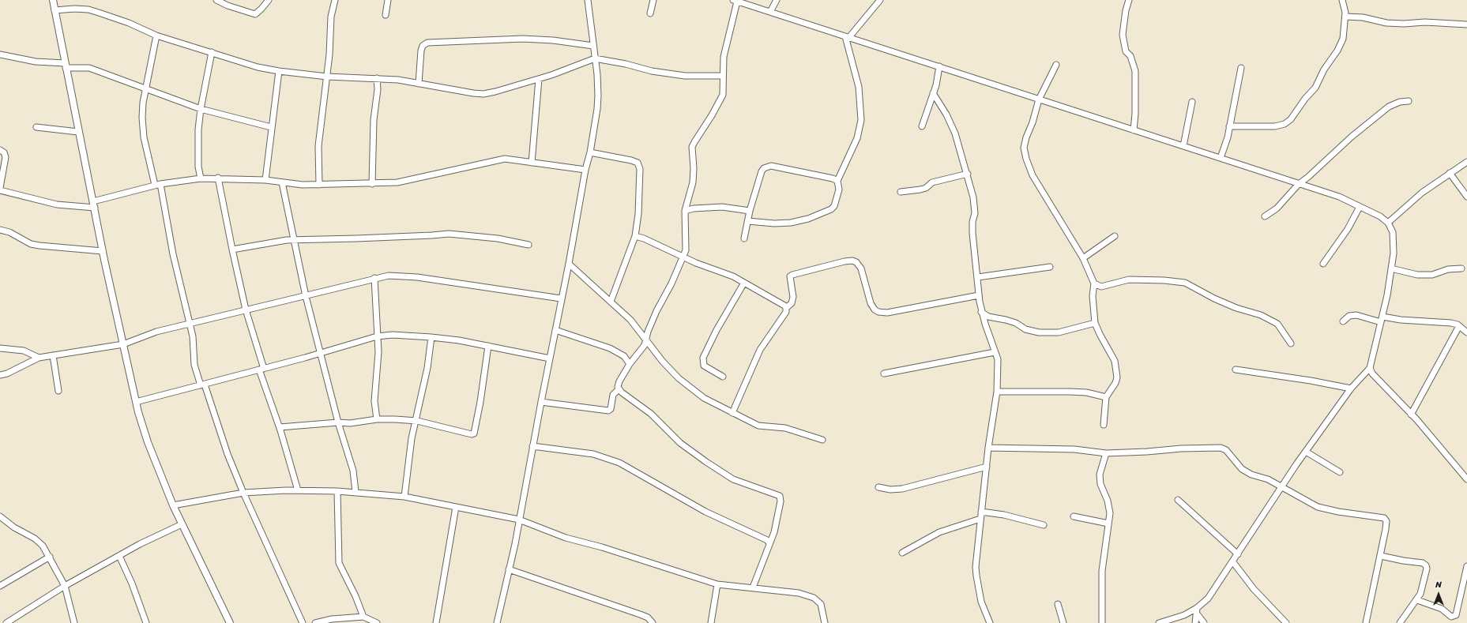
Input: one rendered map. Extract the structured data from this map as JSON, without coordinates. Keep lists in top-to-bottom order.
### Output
{
  "north": "top"
}
